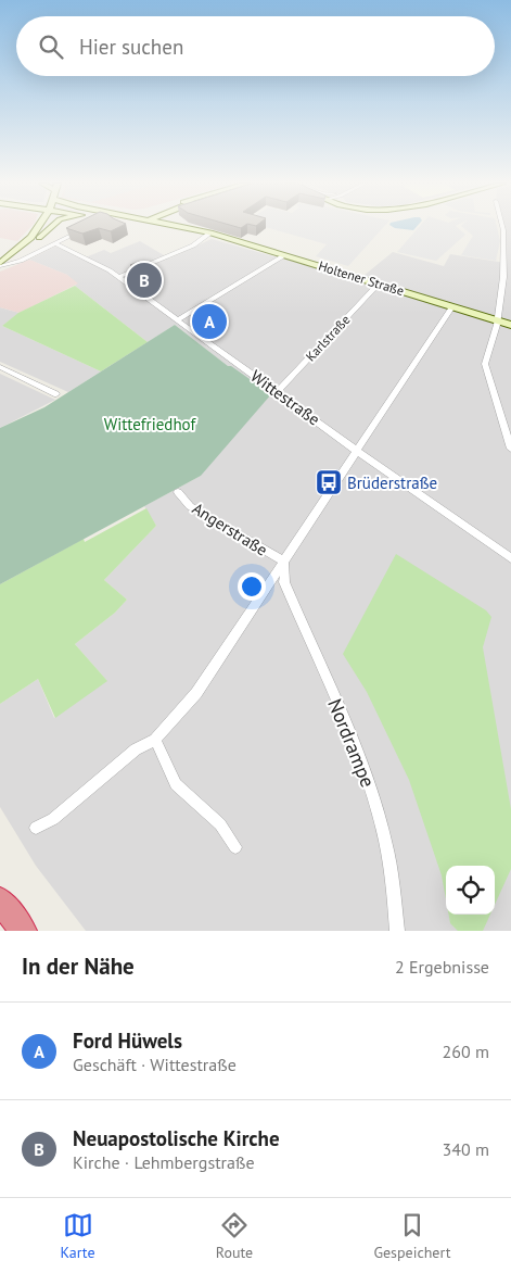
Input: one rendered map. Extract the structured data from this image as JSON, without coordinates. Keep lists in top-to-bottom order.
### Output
{
  "streets": {
    "main road": ["Holtener Straße"],
    "street": [
      "Karlstraße",
      "Wittestraße",
      "Angerstraße",
      "Nordrampe"
    ]
  },
  "crossings": [
    ["Holtener Straße", "Karlstraße"],
    ["Karlstraße", "Wittestraße"],
    ["Angerstraße", "Nordrampe"]
  ],
  "parks": ["Wittefriedhof"],
  "places": {
    "bus stop": ["Brüderstraße"]
  },
  "page": {
    "search": "Hier suchen",
    "pins": ["B", "A"],
    "heading": ["In der Nähe", "2 Ergebnisse"],
    "list": [
      {
        "mark": "A",
        "name": "Ford Hüwels",
        "note": "Geschäft · Wittestraße",
        "value": "260 m"
      },
      {
        "mark": "B",
        "name": "Neuapostolische Kirche",
        "note": "Kirche · Lehmbergstraße",
        "value": "340 m"
      }
    ],
    "nav": ["Karte", "Route", "Gespeichert"]
  }
}
